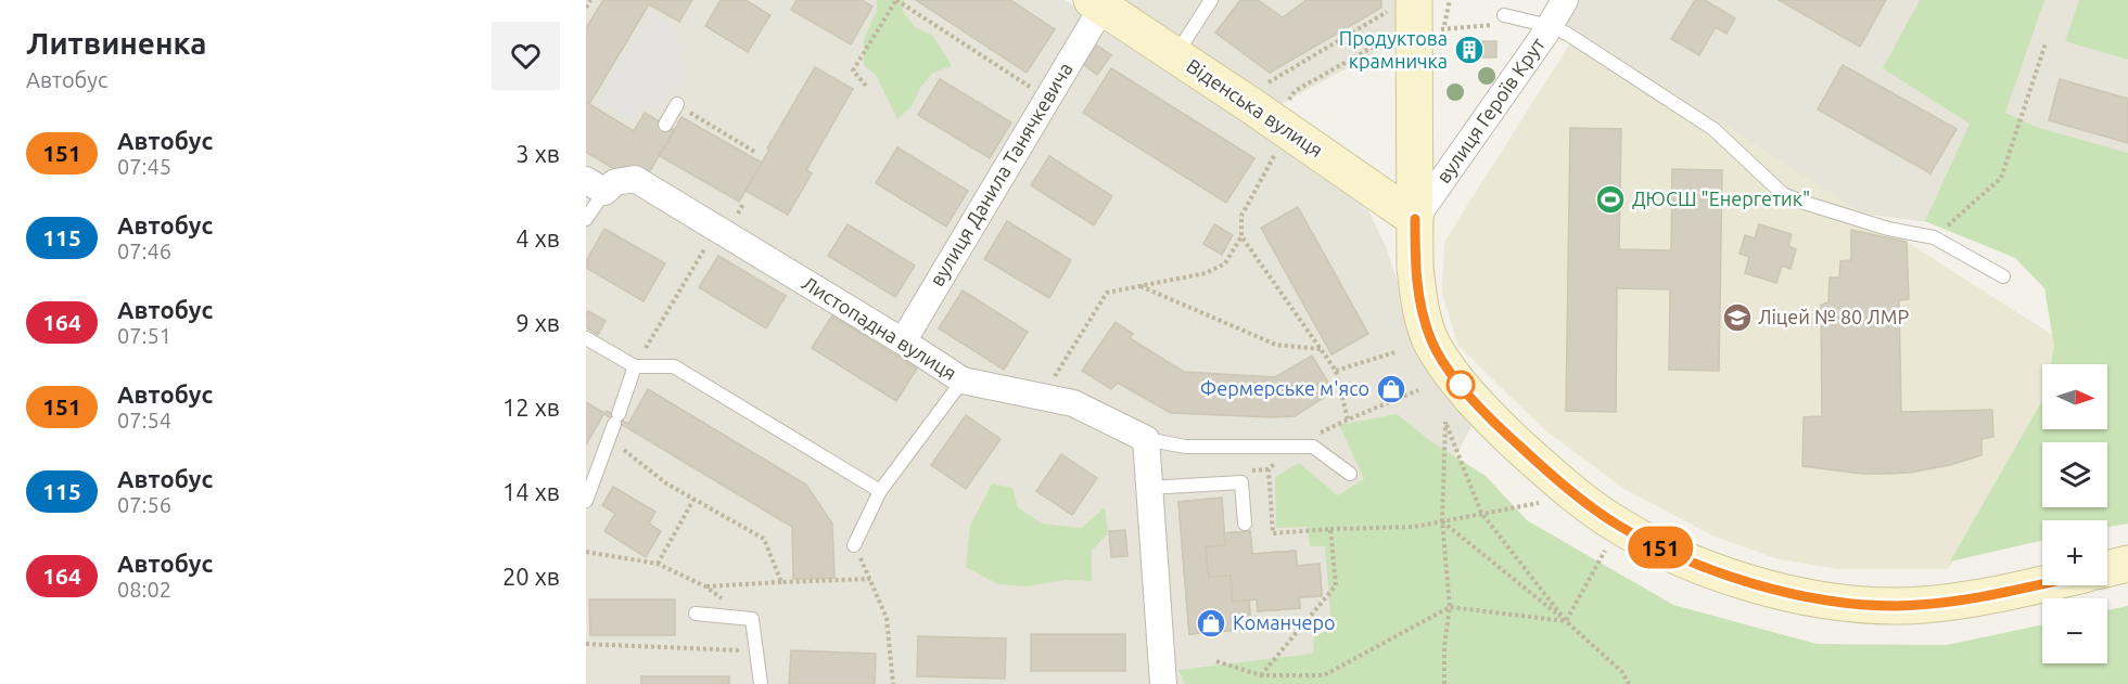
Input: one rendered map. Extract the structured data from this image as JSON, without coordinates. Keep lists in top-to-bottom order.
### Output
{
  "streets": {
    "street": [
      "Віденська вулиця",
      "вулиця Героїв Крут",
      "вулиця Данила Танячкевича",
      "Листопадна вулиця"
    ]
  },
  "crossings": [
    ["Віденська вулиця", "вулиця Героїв Крут"],
    ["Віденська вулиця", "вулиця Данила Танячкевича"],
    ["вулиця Данила Танячкевича", "Листопадна вулиця"]
  ],
  "places": {
    "building": ["Продуктова крамничка"],
    "sports": ["ДЮСШ \"Енергетик\""],
    "school or university": ["Ліцей № 80 ЛМР"],
    "shop": ["Фермерське м'ясо", "Команчеро"]
  },
  "lines": ["bus line 151"],
  "north": "right",
  "page": {
    "heading": ["Литвиненка", "Автобус"],
    "on_map": "151",
    "list": [
      {
        "mark": "151",
        "name": "Автобус",
        "note": "07:45",
        "value": "3 хв"
      },
      {
        "mark": "115",
        "name": "Автобус",
        "note": "07:46",
        "value": "4 хв"
      },
      {
        "mark": "164",
        "name": "Автобус",
        "note": "07:51",
        "value": "9 хв"
      },
      {
        "mark": "151",
        "name": "Автобус",
        "note": "07:54",
        "value": "12 хв"
      },
      {
        "mark": "115",
        "name": "Автобус",
        "note": "07:56",
        "value": "14 хв"
      },
      {
        "mark": "164",
        "name": "Автобус",
        "note": "08:02",
        "value": "20 хв"
      }
    ],
    "map_buttons": ["+", "−"]
  }
}
